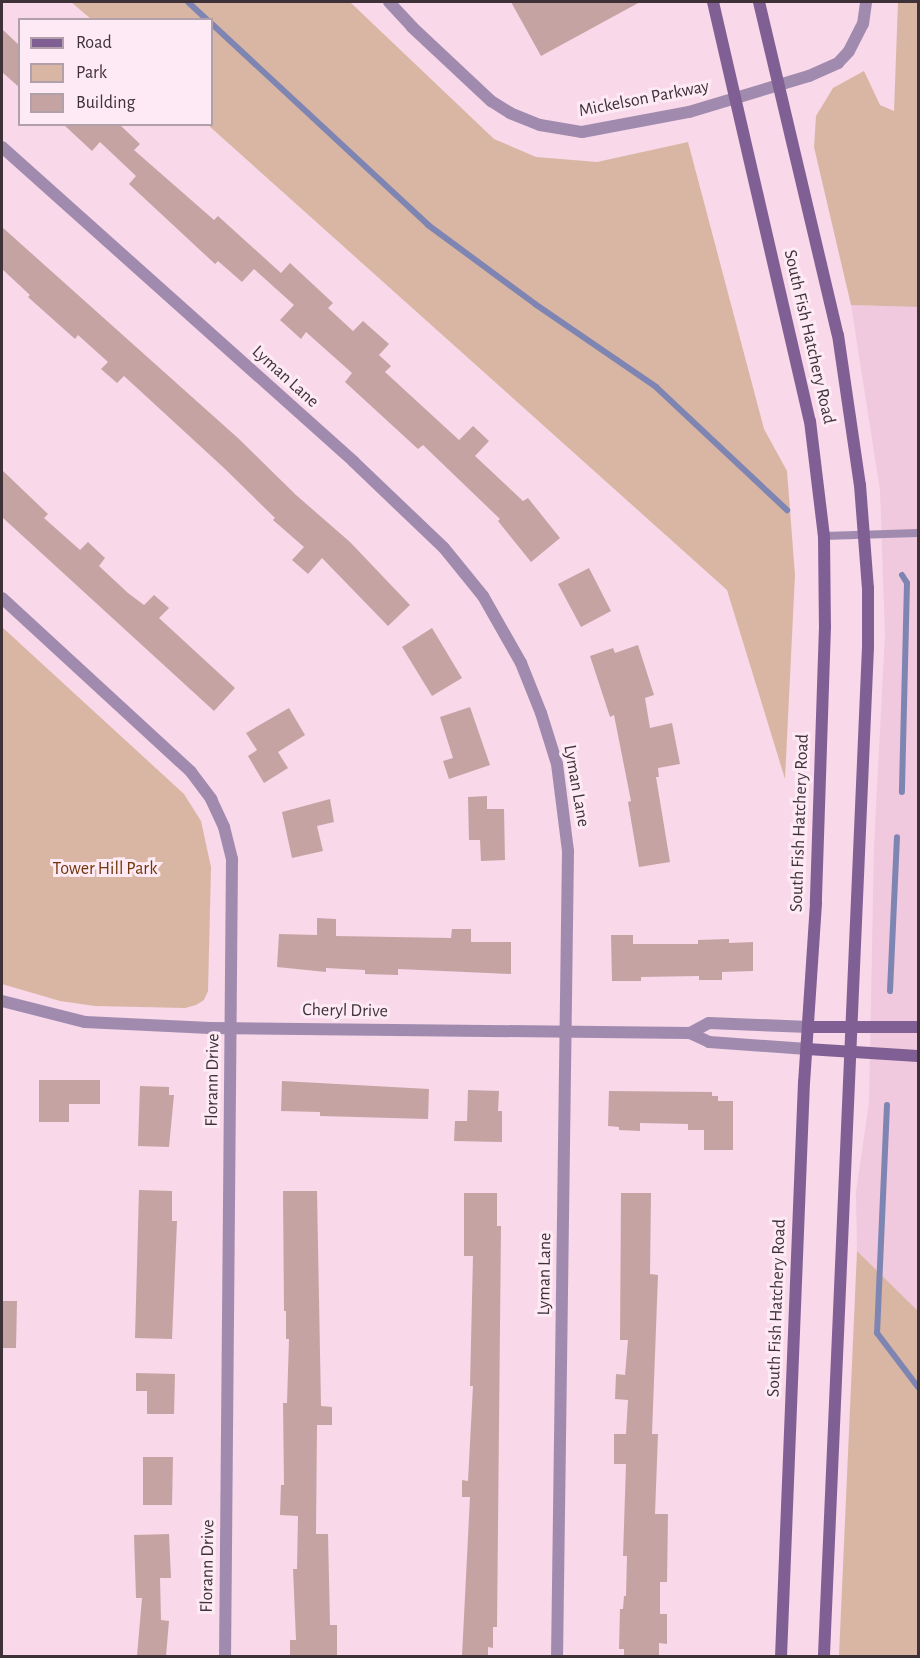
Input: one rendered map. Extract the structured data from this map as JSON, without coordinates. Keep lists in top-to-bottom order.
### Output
{
  "streets": {
    "main road": ["South Fish Hatchery Road"],
    "street": [
      "Mickelson Parkway",
      "Lyman Lane",
      "Cheryl Drive",
      "Florann Drive"
    ]
  },
  "crossings": [
    ["Mickelson Parkway", "South Fish Hatchery Road"],
    ["South Fish Hatchery Road", "Cheryl Drive"],
    ["Lyman Lane", "Cheryl Drive"],
    ["Cheryl Drive", "Florann Drive"]
  ],
  "parks": ["Tower Hill Park"],
  "legend": ["Road", "Park", "Building"]
}
